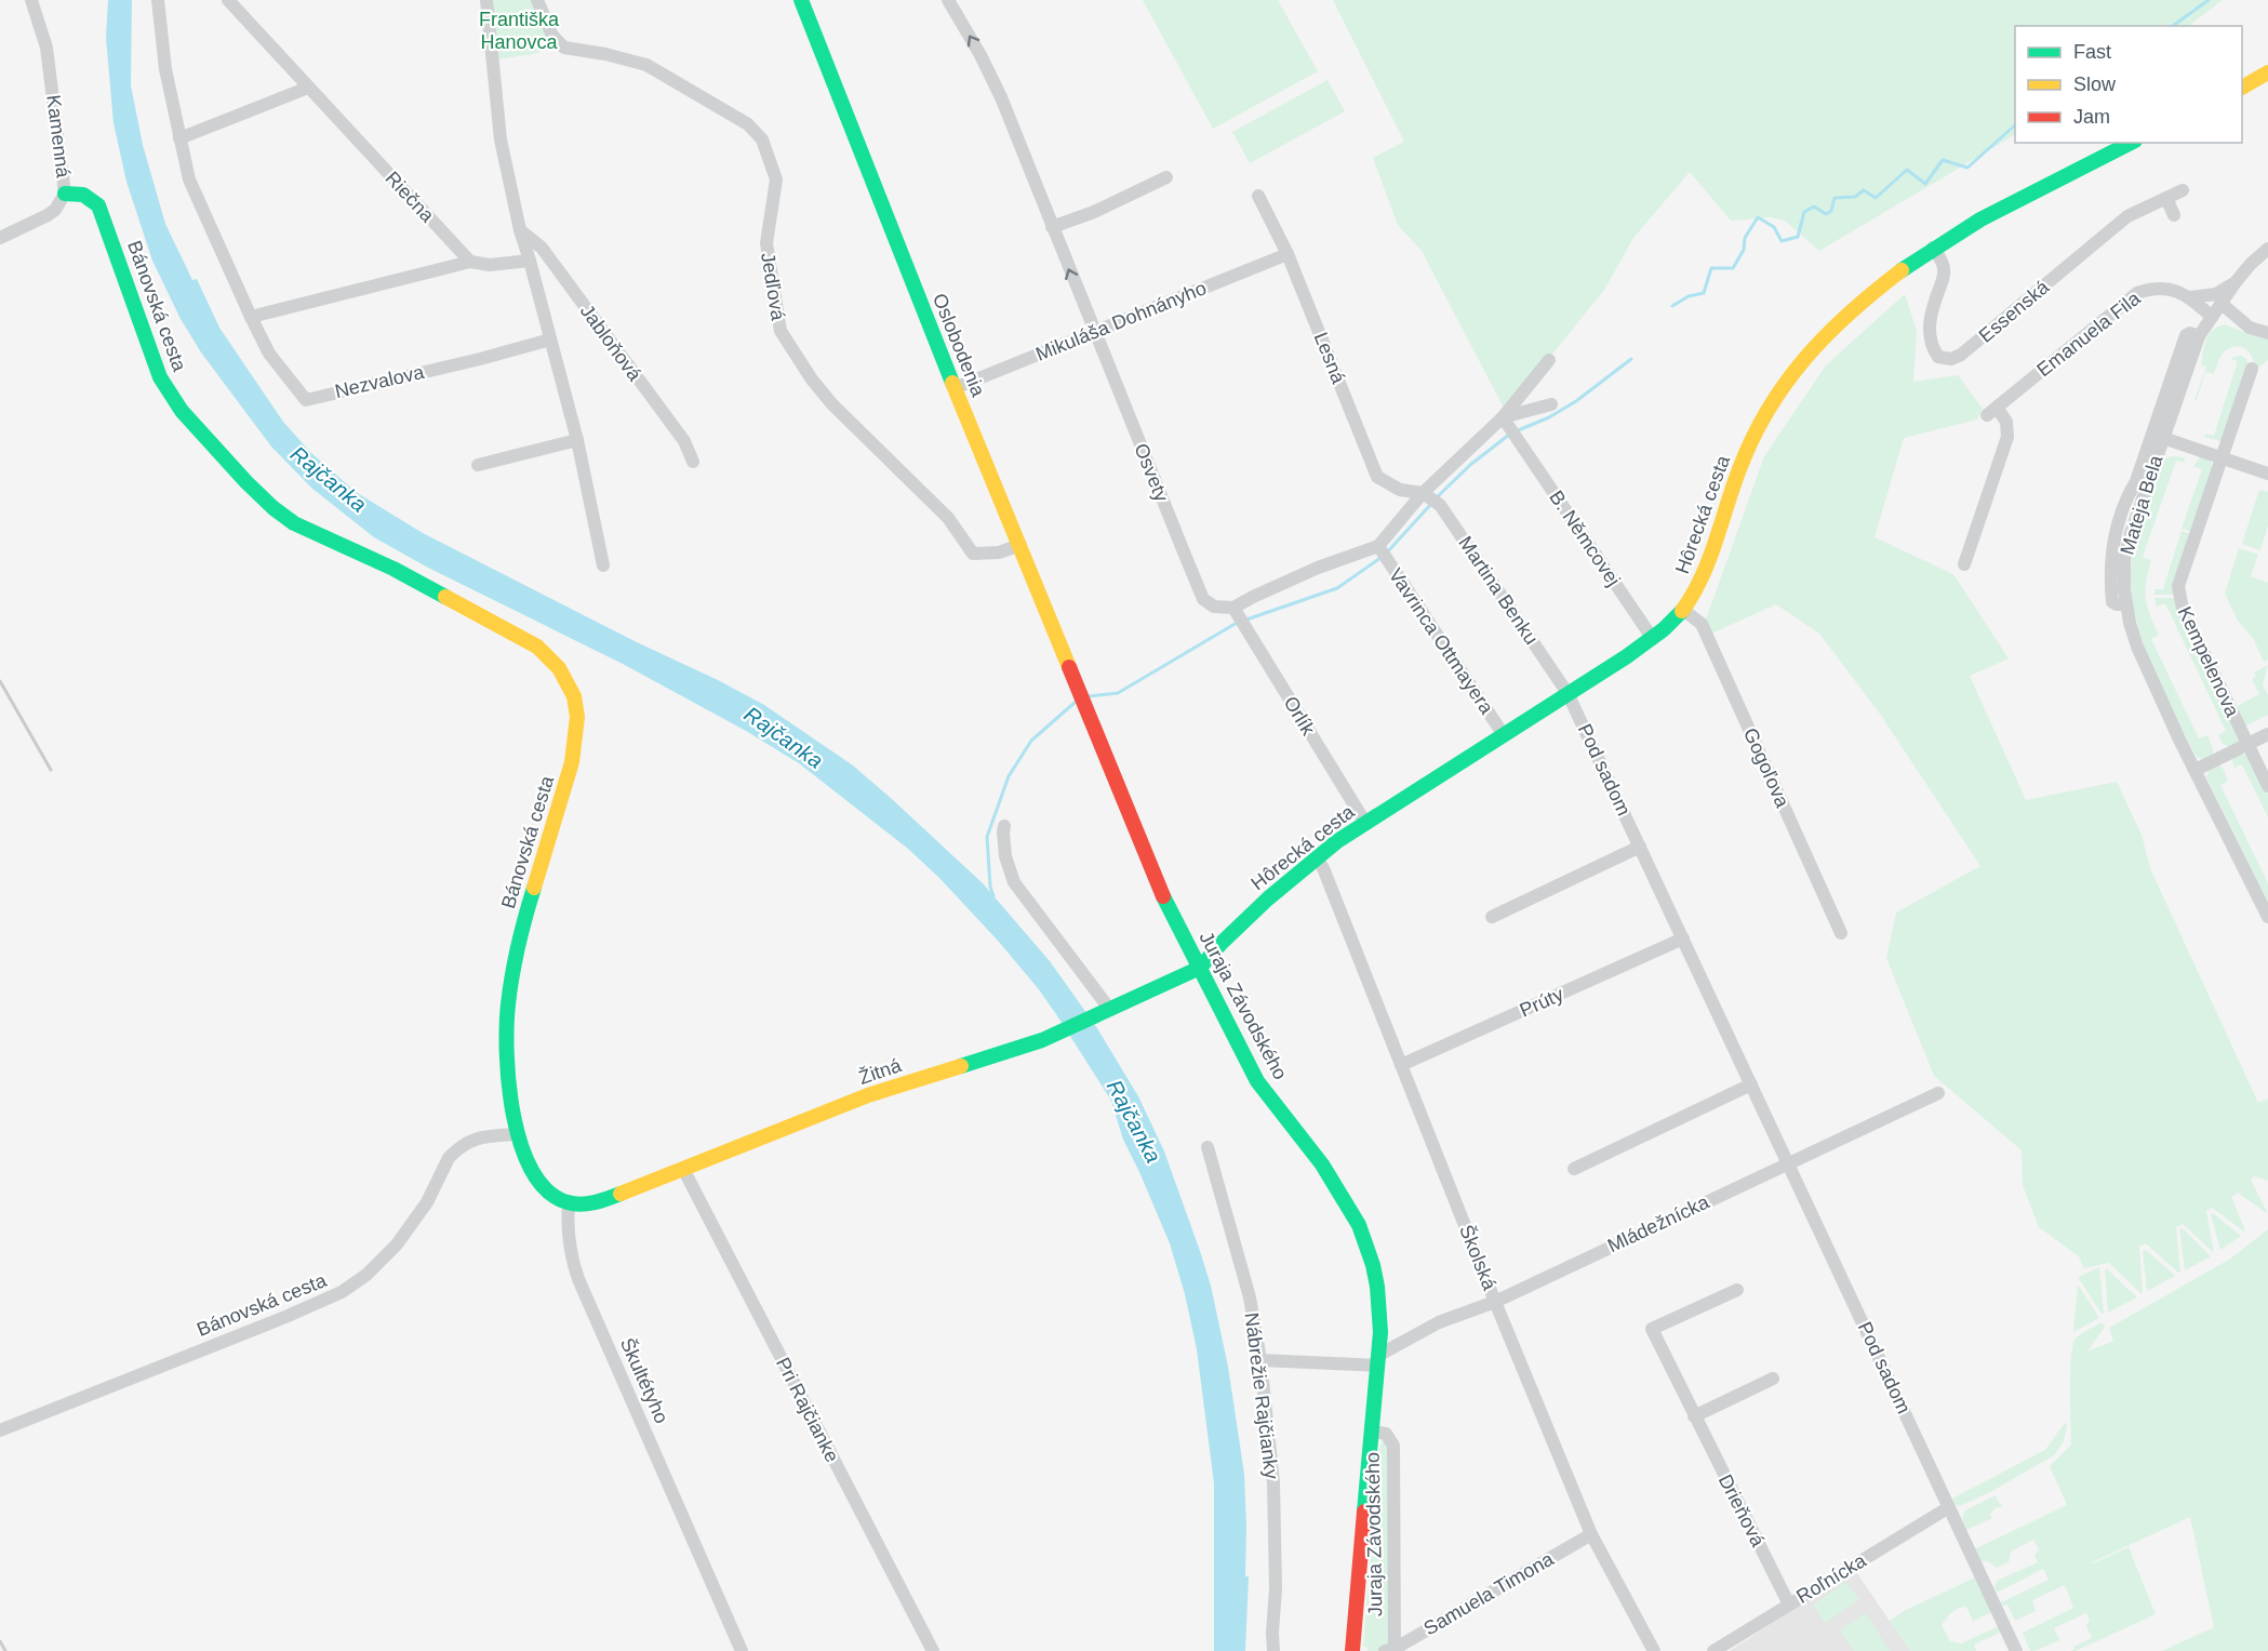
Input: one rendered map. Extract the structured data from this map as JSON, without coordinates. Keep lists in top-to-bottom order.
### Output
{
  "streets": {
    "street": [
      "Kamenná",
      "Riečna",
      "Jedľová",
      "Bánovská cesta",
      "Essenská",
      "Mikuláša Dohnányho",
      "Emanuela Fila",
      "Jabloňová",
      "Oslobodenia",
      "Lesná",
      "Nezvalova",
      "Osvety",
      "Mateja Bela",
      "Hôrecká cesta",
      "B. Němcovej",
      "Martina Benku",
      "Vavrinca Ottmayera",
      "Kempelenova",
      "Orlík",
      "Gogoľova",
      "Pod sadom",
      "Prúty",
      "Juraja Závodského",
      "Žitná",
      "Mládežnícka",
      "Školská",
      "Škultétyho",
      "Nábrežie Rajčianky",
      "Pri Rajčianke",
      "Drieňová",
      "Roľnícka",
      "Samuela Timona"
    ]
  },
  "crossings": [
    ["Kamenná", "Bánovská cesta"],
    ["Jedľová", "Oslobodenia"],
    ["Essenská", "Hôrecká cesta"],
    ["Mikuláša Dohnányho", "Oslobodenia"],
    ["Mikuláša Dohnányho", "Lesná"],
    ["Mikuláša Dohnányho", "Osvety"],
    ["Emanuela Fila", "Mateja Bela"],
    ["Oslobodenia", "Juraja Závodského"],
    ["Lesná", "Martina Benku"],
    ["Osvety", "Orlík"],
    ["Hôrecká cesta", "B. Němcovej"],
    ["Hôrecká cesta", "Martina Benku"],
    ["Hôrecká cesta", "Vavrinca Ottmayera"],
    ["Hôrecká cesta", "Orlík"],
    ["Hôrecká cesta", "Gogoľova"],
    ["Hôrecká cesta", "Pod sadom"],
    ["Hôrecká cesta", "Juraja Závodského"],
    ["Hôrecká cesta", "Žitná"],
    ["Hôrecká cesta", "Školská"],
    ["Martina Benku", "Pod sadom"],
    ["Pod sadom", "Prúty"],
    ["Pod sadom", "Mládežnícka"],
    ["Pod sadom", "Roľnícka"],
    ["Prúty", "Školská"],
    ["Juraja Závodského", "Žitná"],
    ["Juraja Závodského", "Mládežnícka"],
    ["Juraja Závodského", "Samuela Timona"],
    ["Žitná", "Škultétyho"],
    ["Žitná", "Pri Rajčianke"],
    ["Mládežnícka", "Školská"],
    ["Školská", "Samuela Timona"],
    ["Drieňová", "Roľnícka"]
  ],
  "one_way": ["Osvety"],
  "water": ["Rajčanka"],
  "parks": ["Františka Hanovca"],
  "legend": ["Fast", "Slow", "Jam"]
}
